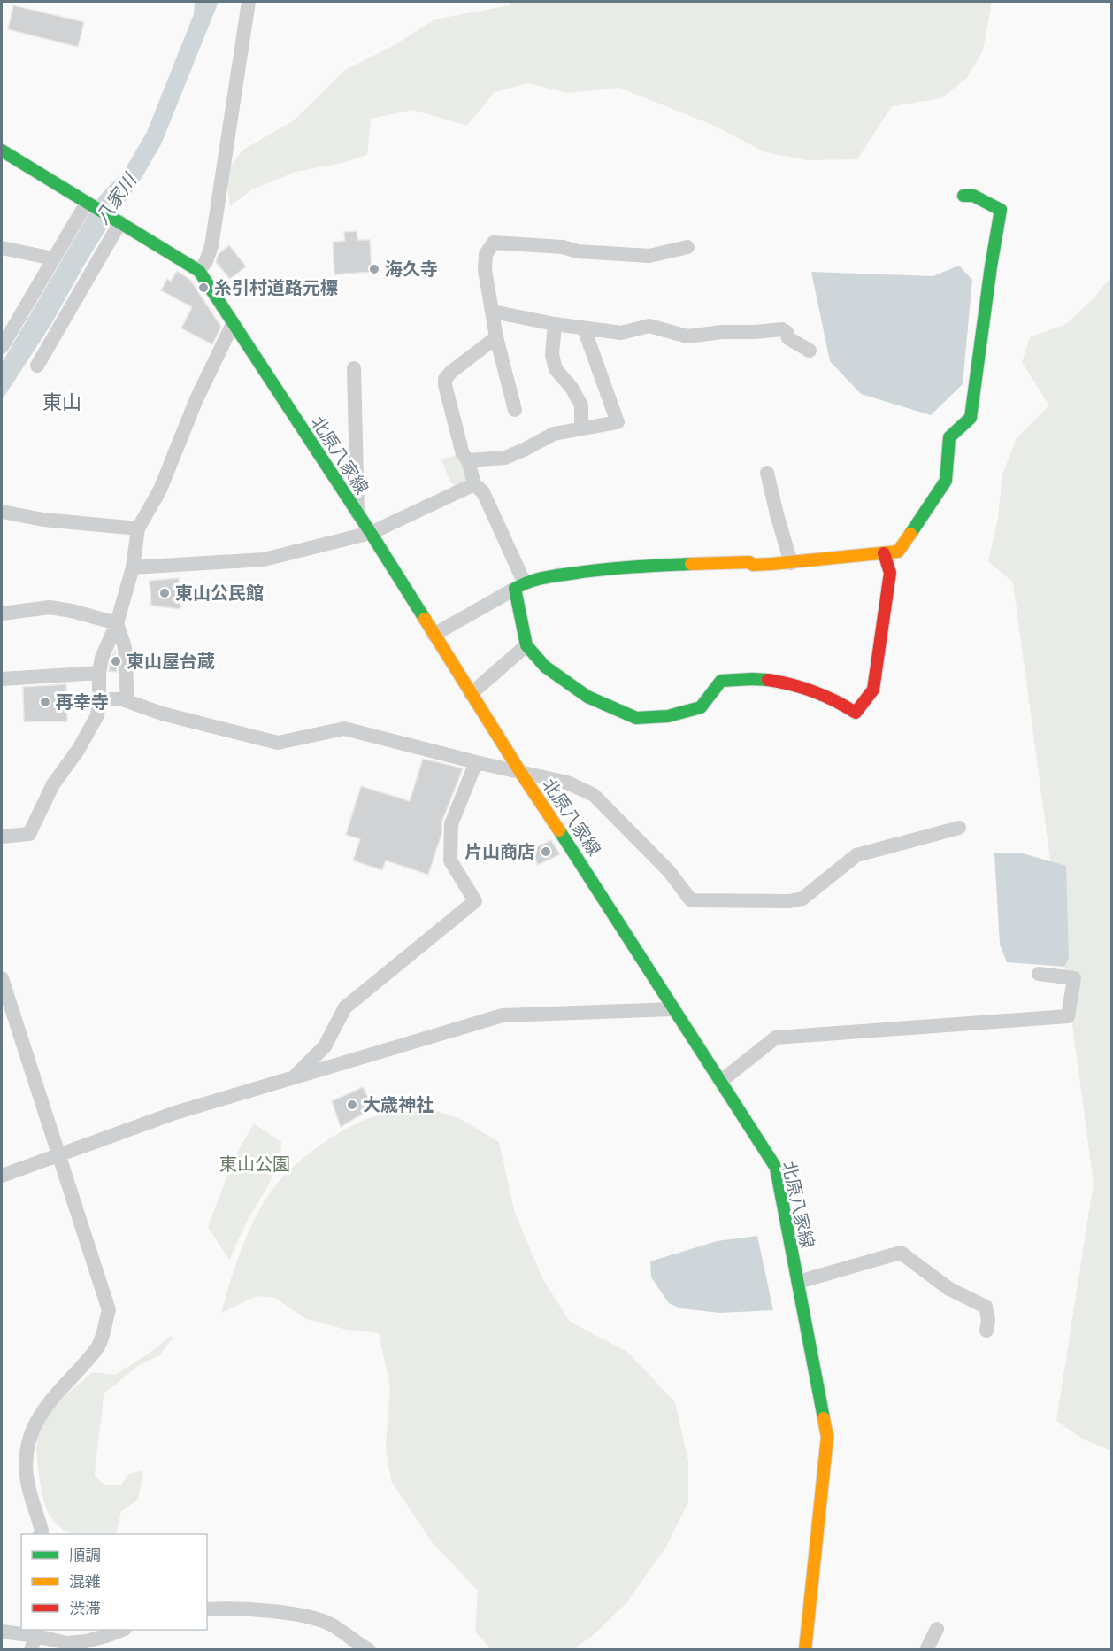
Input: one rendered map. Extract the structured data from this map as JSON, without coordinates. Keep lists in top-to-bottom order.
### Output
{
  "streets": {
    "main road": ["北原八家線"]
  },
  "districts": ["東山"],
  "water": ["八家川"],
  "parks": ["東山公園"],
  "places": [
    "海久寺",
    "糸引村道路元標",
    "東山公民館",
    "東山屋台蔵",
    "再幸寺",
    "片山商店",
    "大歳神社"
  ],
  "legend": ["順調", "混雑", "渋滞"]
}
